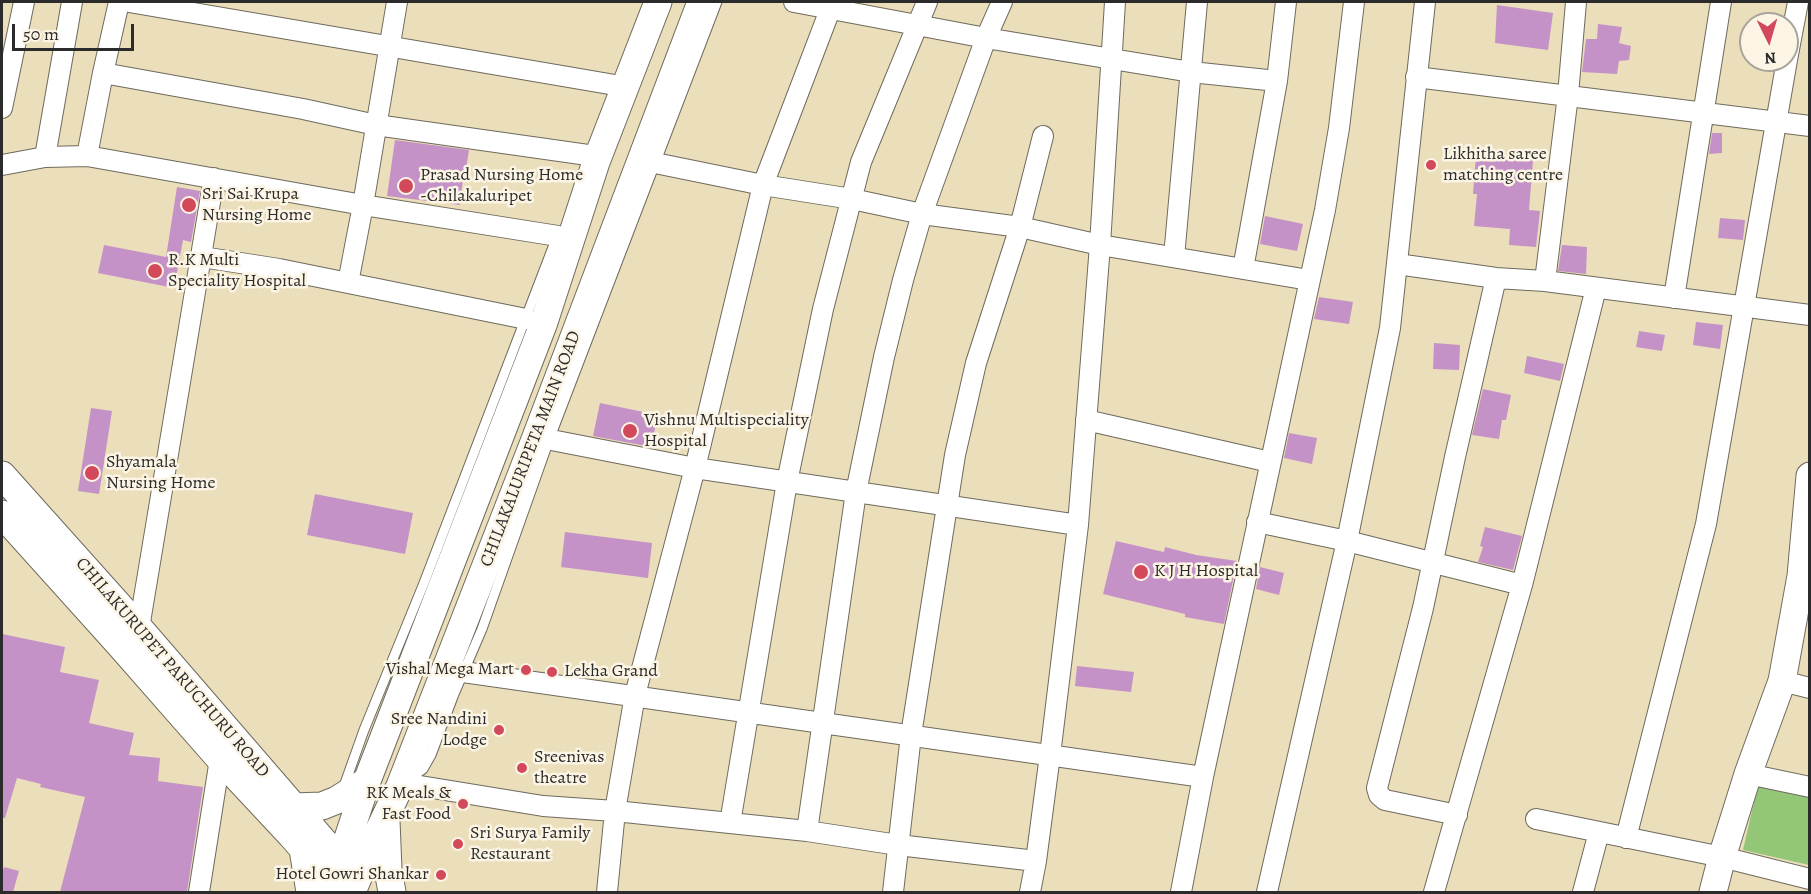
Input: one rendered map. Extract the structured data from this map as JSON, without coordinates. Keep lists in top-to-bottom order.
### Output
{
  "streets": {
    "main road": ["CHILAKALURIPETA MAIN ROAD", "CHILAKURUPET PARUCHURU ROAD"]
  },
  "crossings": [
    ["CHILAKALURIPETA MAIN ROAD", "CHILAKURUPET PARUCHURU ROAD"]
  ],
  "places": [
    "Likhitha saree matching centre",
    "Prasad Nursing Home -Chilakaluripet",
    "Sri Sai Krupa Nursing Home",
    "R.K Multi Speciality Hospital",
    "Vishnu Multispeciality Hospital",
    "Shyamala Nursing Home",
    "K J H Hospital",
    "Vishal Mega Mart",
    "Lekha Grand",
    "Sree Nandini Lodge",
    "Sreenivas theatre",
    "RK Meals & Fast Food",
    "Sri Surya Family Restaurant",
    "Hotel Gowri Shankar"
  ],
  "scale_bar": "50 m",
  "north": "bottom"
}
